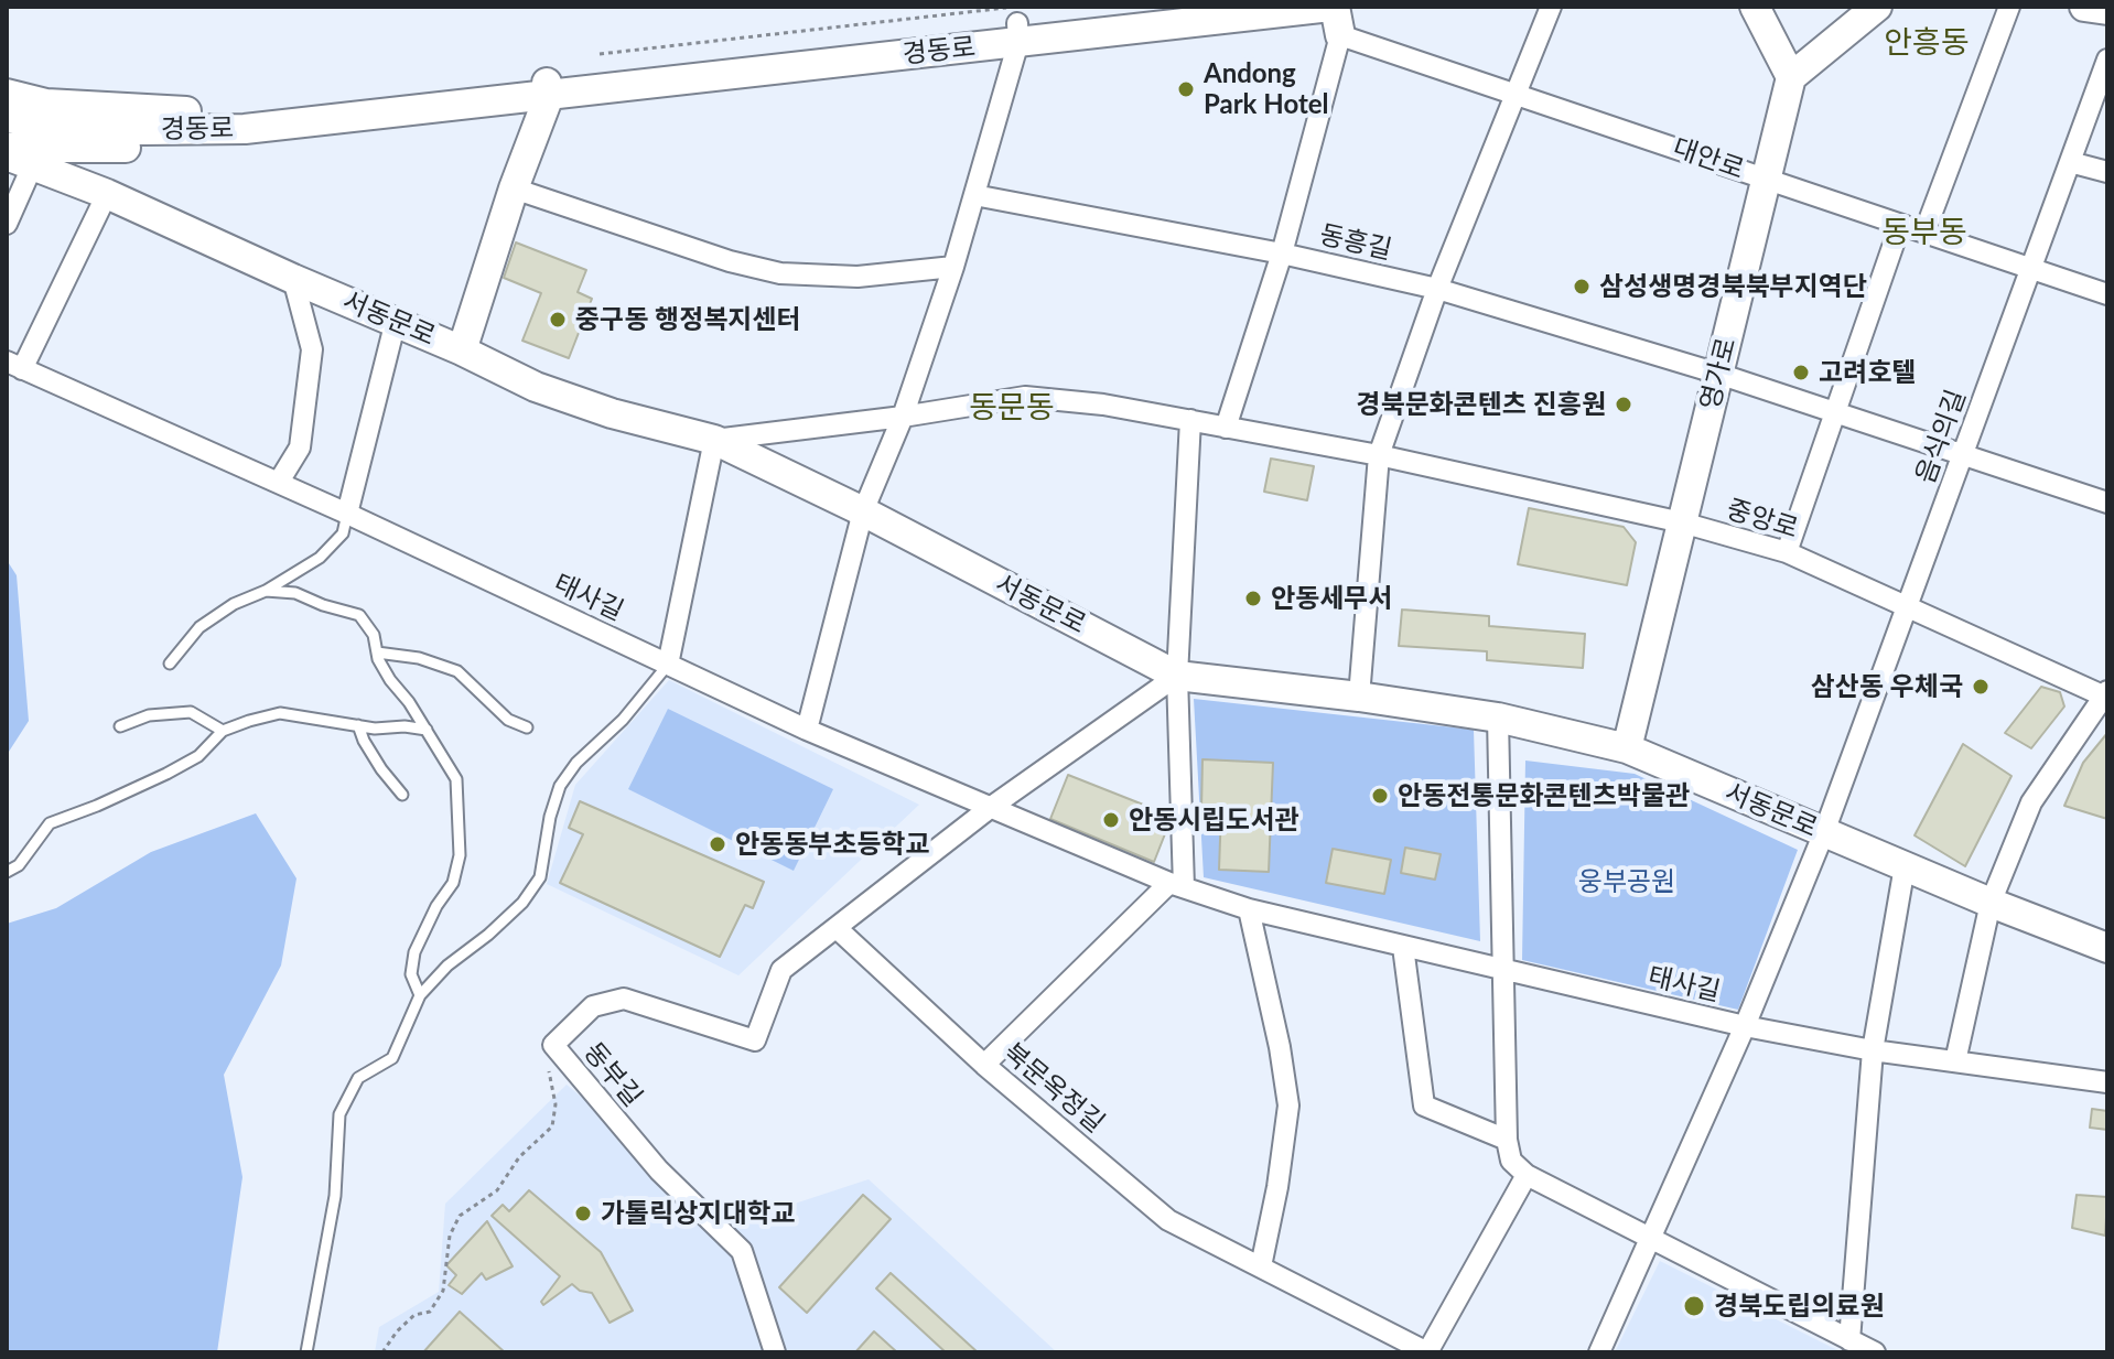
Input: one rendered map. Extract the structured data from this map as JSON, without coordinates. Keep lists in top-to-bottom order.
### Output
{
  "streets": {
    "street": [
      "경동로",
      "대안로",
      "동흥길",
      "서동문로",
      "영가로",
      "음식의길",
      "중앙로",
      "태사길",
      "동부길",
      "북문옥정길"
    ]
  },
  "crossings": [
    ["대안로", "영가로"],
    ["대안로", "음식의길"],
    ["동흥길", "영가로"],
    ["동흥길", "음식의길"],
    ["서동문로", "영가로"],
    ["서동문로", "음식의길"],
    ["서동문로", "중앙로"],
    ["서동문로", "태사길"],
    ["영가로", "중앙로"],
    ["음식의길", "중앙로"],
    ["음식의길", "태사길"],
    ["동부길", "북문옥정길"]
  ],
  "districts": ["안흥동", "동부동", "동문동"],
  "parks": ["웅부공원"],
  "places": [
    "Andong Park Hotel",
    "삼성생명경북북부지역단",
    "중구동 행정복지센터",
    "고려호텔",
    "경북문화콘텐츠 진흥원",
    "안동세무서",
    "삼산동 우체국",
    "안동전통문화콘텐츠박물관",
    "안동시립도서관",
    "안동동부초등학교",
    "가톨릭상지대학교",
    "경북도립의료원"
  ]
}
